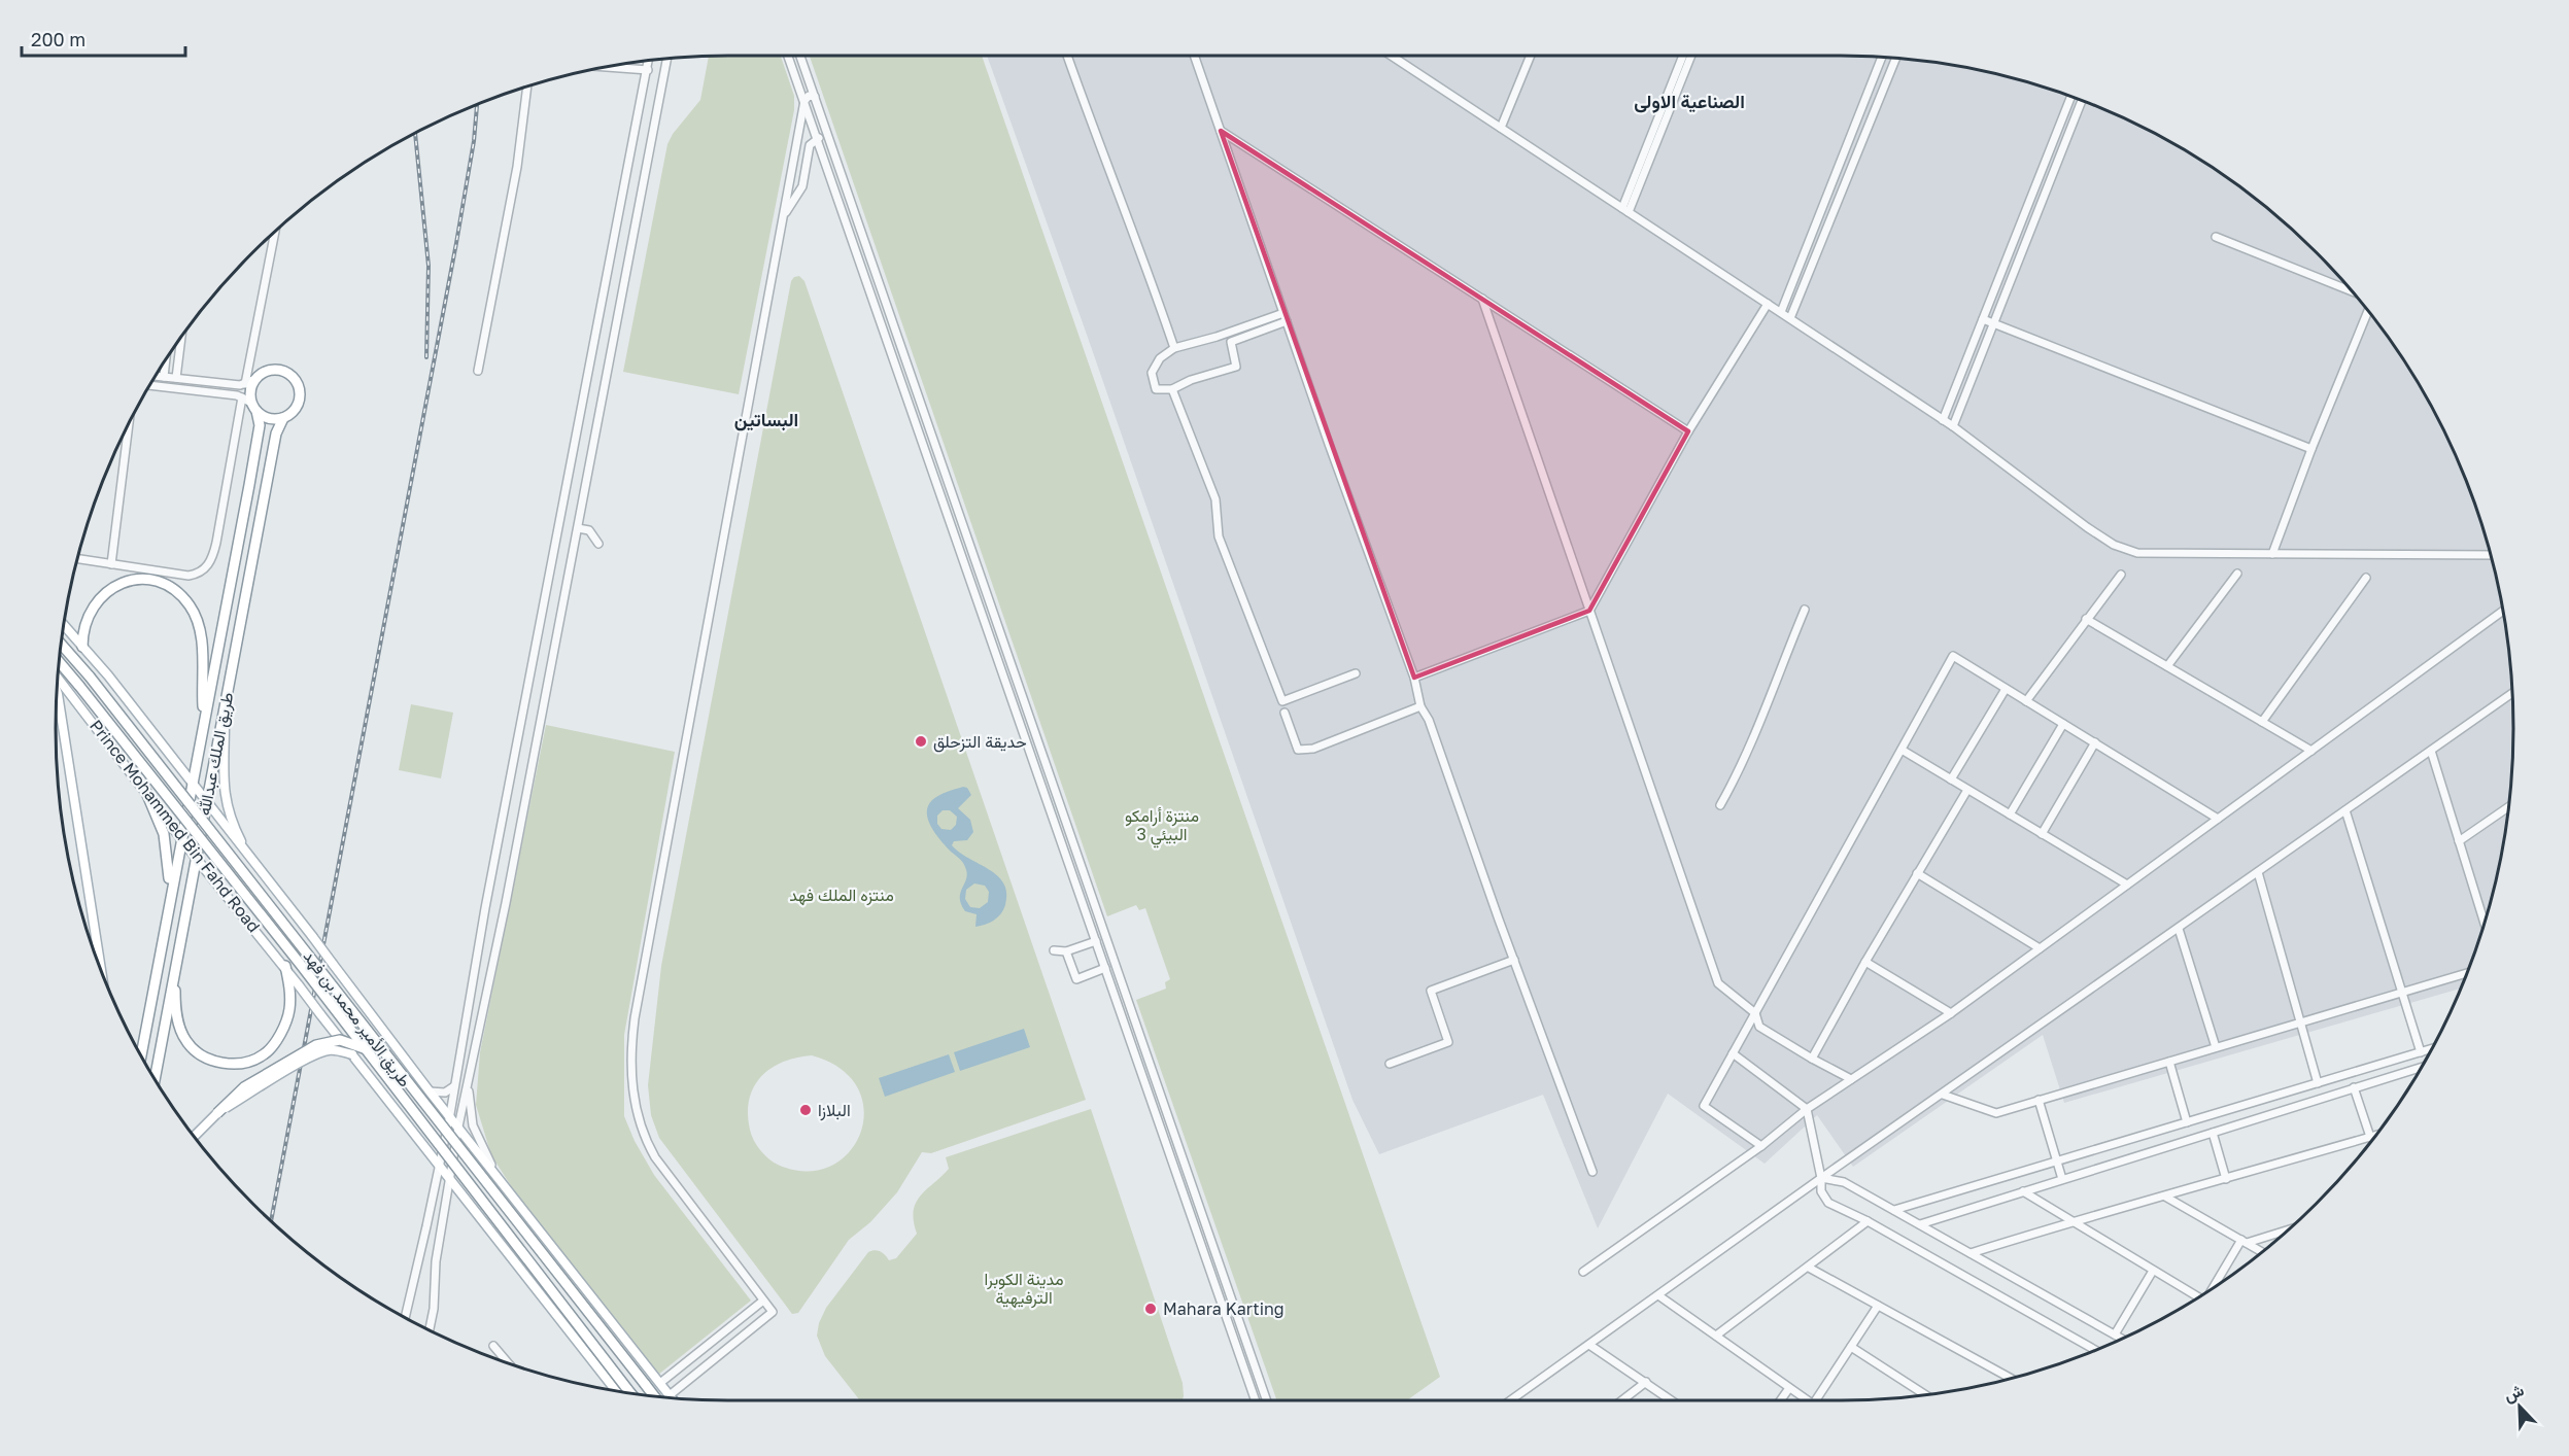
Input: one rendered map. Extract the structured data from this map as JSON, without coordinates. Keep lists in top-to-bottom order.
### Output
{
  "streets": {
    "highway": ["طريق الملك عبدالله", "طريق الأمير محمد بن فهد"],
    "main road": ["Prince Mohammed Bin Fahd Road"]
  },
  "crossings": [
    ["طريق الملك عبدالله", "Prince Mohammed Bin Fahd Road"]
  ],
  "districts": ["الصناعية الاولى", "البساتين"],
  "parks": ["منتزة أرامكو البيئي 3", "منتزه الملك فهد", "مدينة الكوبرا الترفيهية"],
  "places": ["حديقة التزحلق", "البلازا", "Mahara Karting"],
  "scale_bar": "200 m",
  "north": "top left"
}
